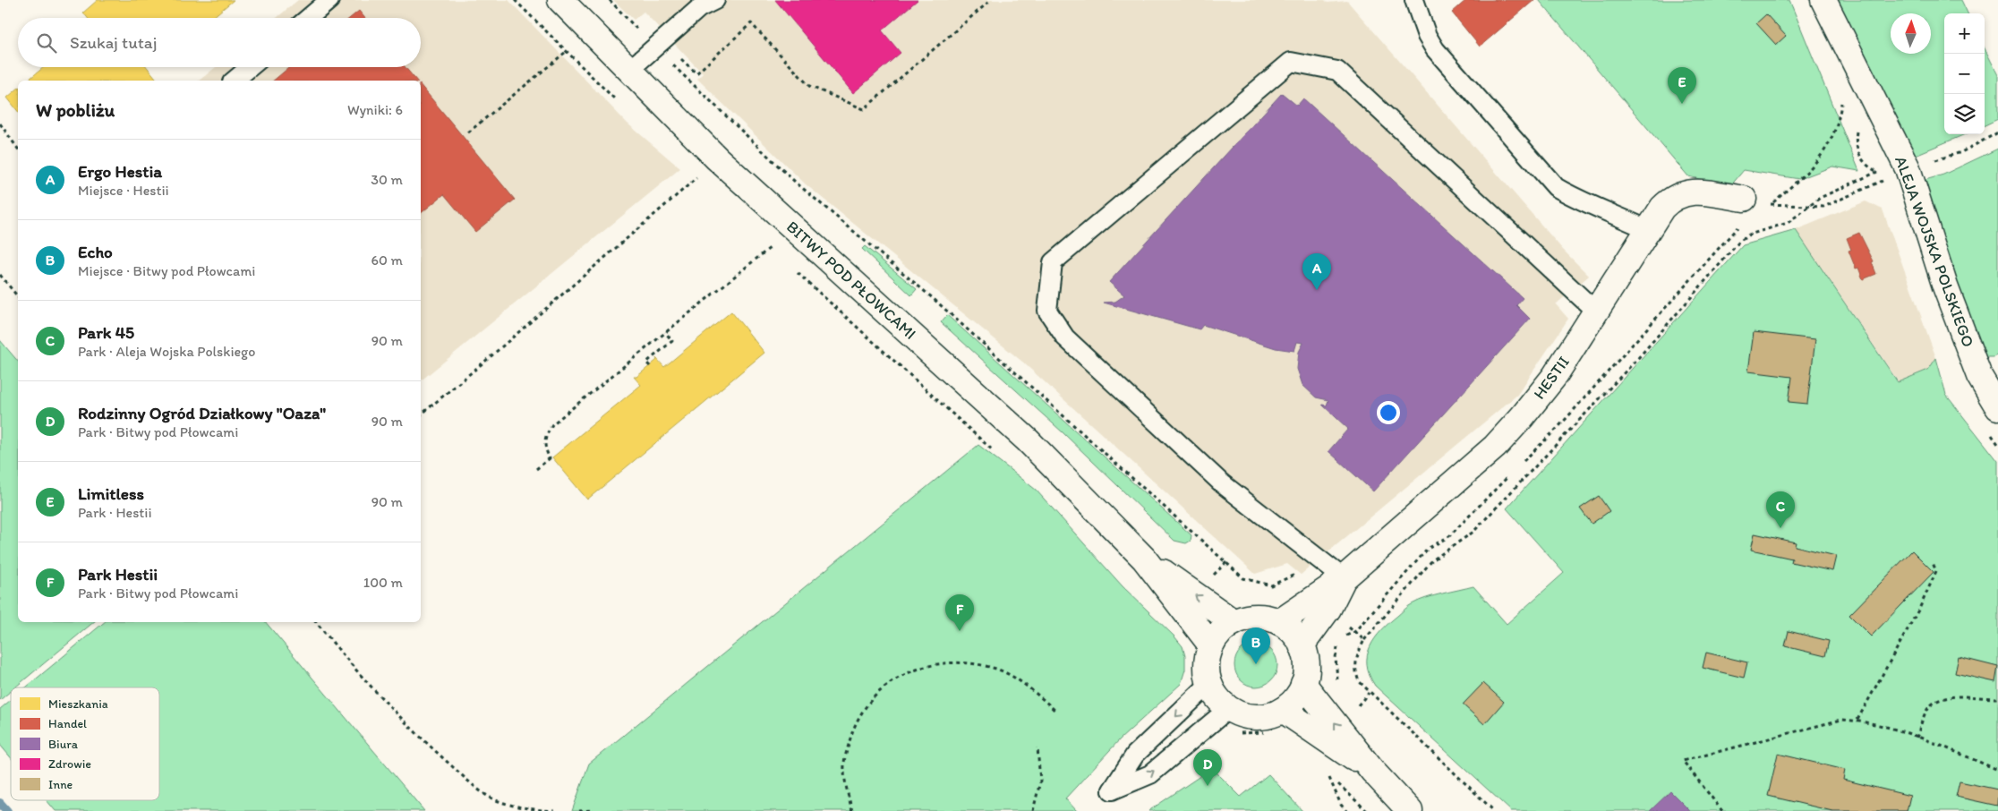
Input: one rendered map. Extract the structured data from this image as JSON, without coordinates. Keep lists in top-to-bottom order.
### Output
{
  "streets": {
    "street": ["ALEJA WOJSKA POLSKIEGO", "BITWY POD PŁOWCAMI", "HESTII"]
  },
  "crossings": [
    ["BITWY POD PŁOWCAMI", "HESTII"]
  ],
  "legend": [
    "Mieszkania",
    "Handel",
    "Biura",
    "Zdrowie",
    "Inne"
  ],
  "north": "top",
  "page": {
    "map_buttons": ["+", "−"],
    "search": "Szukaj tutaj",
    "pins": [
      "E",
      "A",
      "C",
      "F",
      "B",
      "D"
    ],
    "heading": ["W pobliżu", "Wyniki: 6"],
    "list": [
      {
        "mark": "A",
        "name": "Ergo Hestia",
        "note": "Miejsce · Hestii",
        "value": "30 m"
      },
      {
        "mark": "B",
        "name": "Echo",
        "note": "Miejsce · Bitwy pod Płowcami",
        "value": "60 m"
      },
      {
        "mark": "C",
        "name": "Park 45",
        "note": "Park · Aleja Wojska Polskiego",
        "value": "90 m"
      },
      {
        "mark": "D",
        "name": "Rodzinny Ogród Działkowy \"Oaza\"",
        "note": "Park · Bitwy pod Płowcami",
        "value": "90 m"
      },
      {
        "mark": "E",
        "name": "Limitless",
        "note": "Park · Hestii",
        "value": "90 m"
      },
      {
        "mark": "F",
        "name": "Park Hestii",
        "note": "Park · Bitwy pod Płowcami",
        "value": "100 m"
      }
    ]
  }
}
